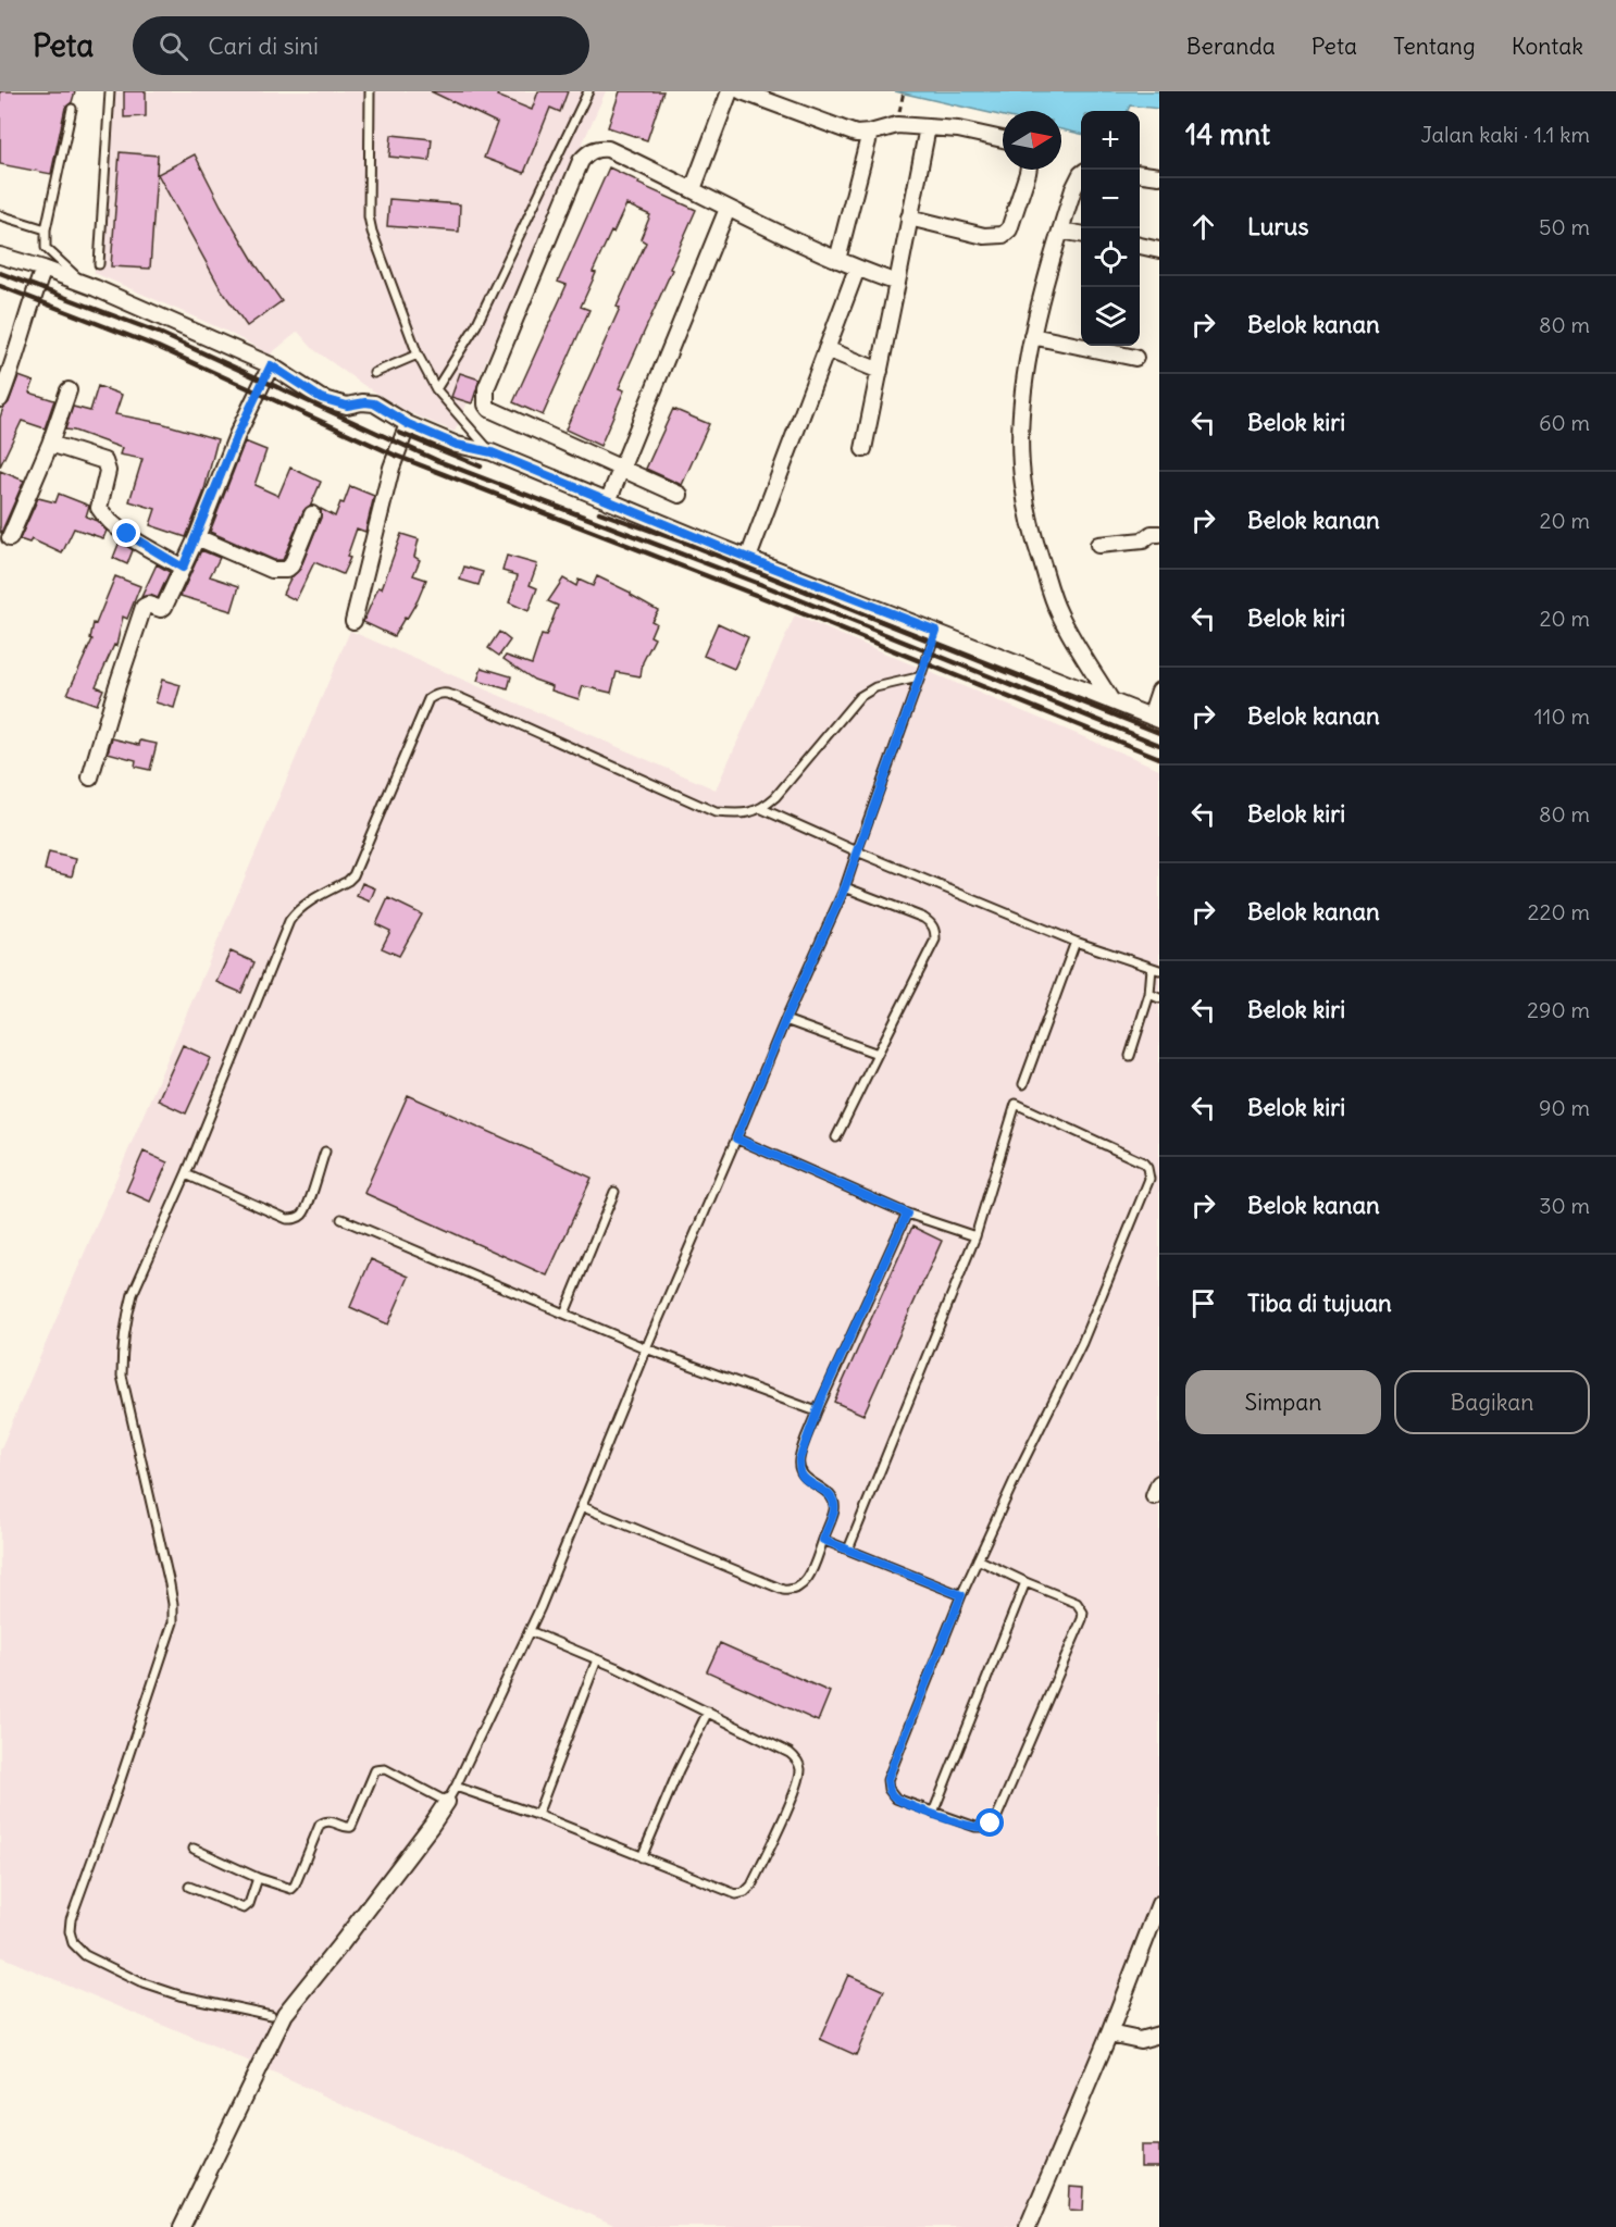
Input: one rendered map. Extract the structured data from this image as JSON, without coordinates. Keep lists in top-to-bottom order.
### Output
{
  "north": "right",
  "page": {
    "header": "Peta",
    "search": "Cari di sini",
    "nav": [
      "Beranda",
      "Peta",
      "Tentang",
      "Kontak"
    ],
    "heading": ["14 mnt", "Jalan kaki · 1.1 km"],
    "map_buttons": ["+", "−"],
    "list": [
      ["Lurus", "50 m"],
      ["Belok kanan", "80 m"],
      ["Belok kiri", "60 m"],
      ["Belok kanan", "20 m"],
      ["Belok kiri", "20 m"],
      ["Belok kanan", "110 m"],
      ["Belok kiri", "80 m"],
      ["Belok kanan", "220 m"],
      ["Belok kiri", "290 m"],
      ["Belok kiri", "90 m"],
      ["Belok kanan", "30 m"],
      "Tiba di tujuan"
    ],
    "buttons": ["Simpan", "Bagikan"]
  }
}
